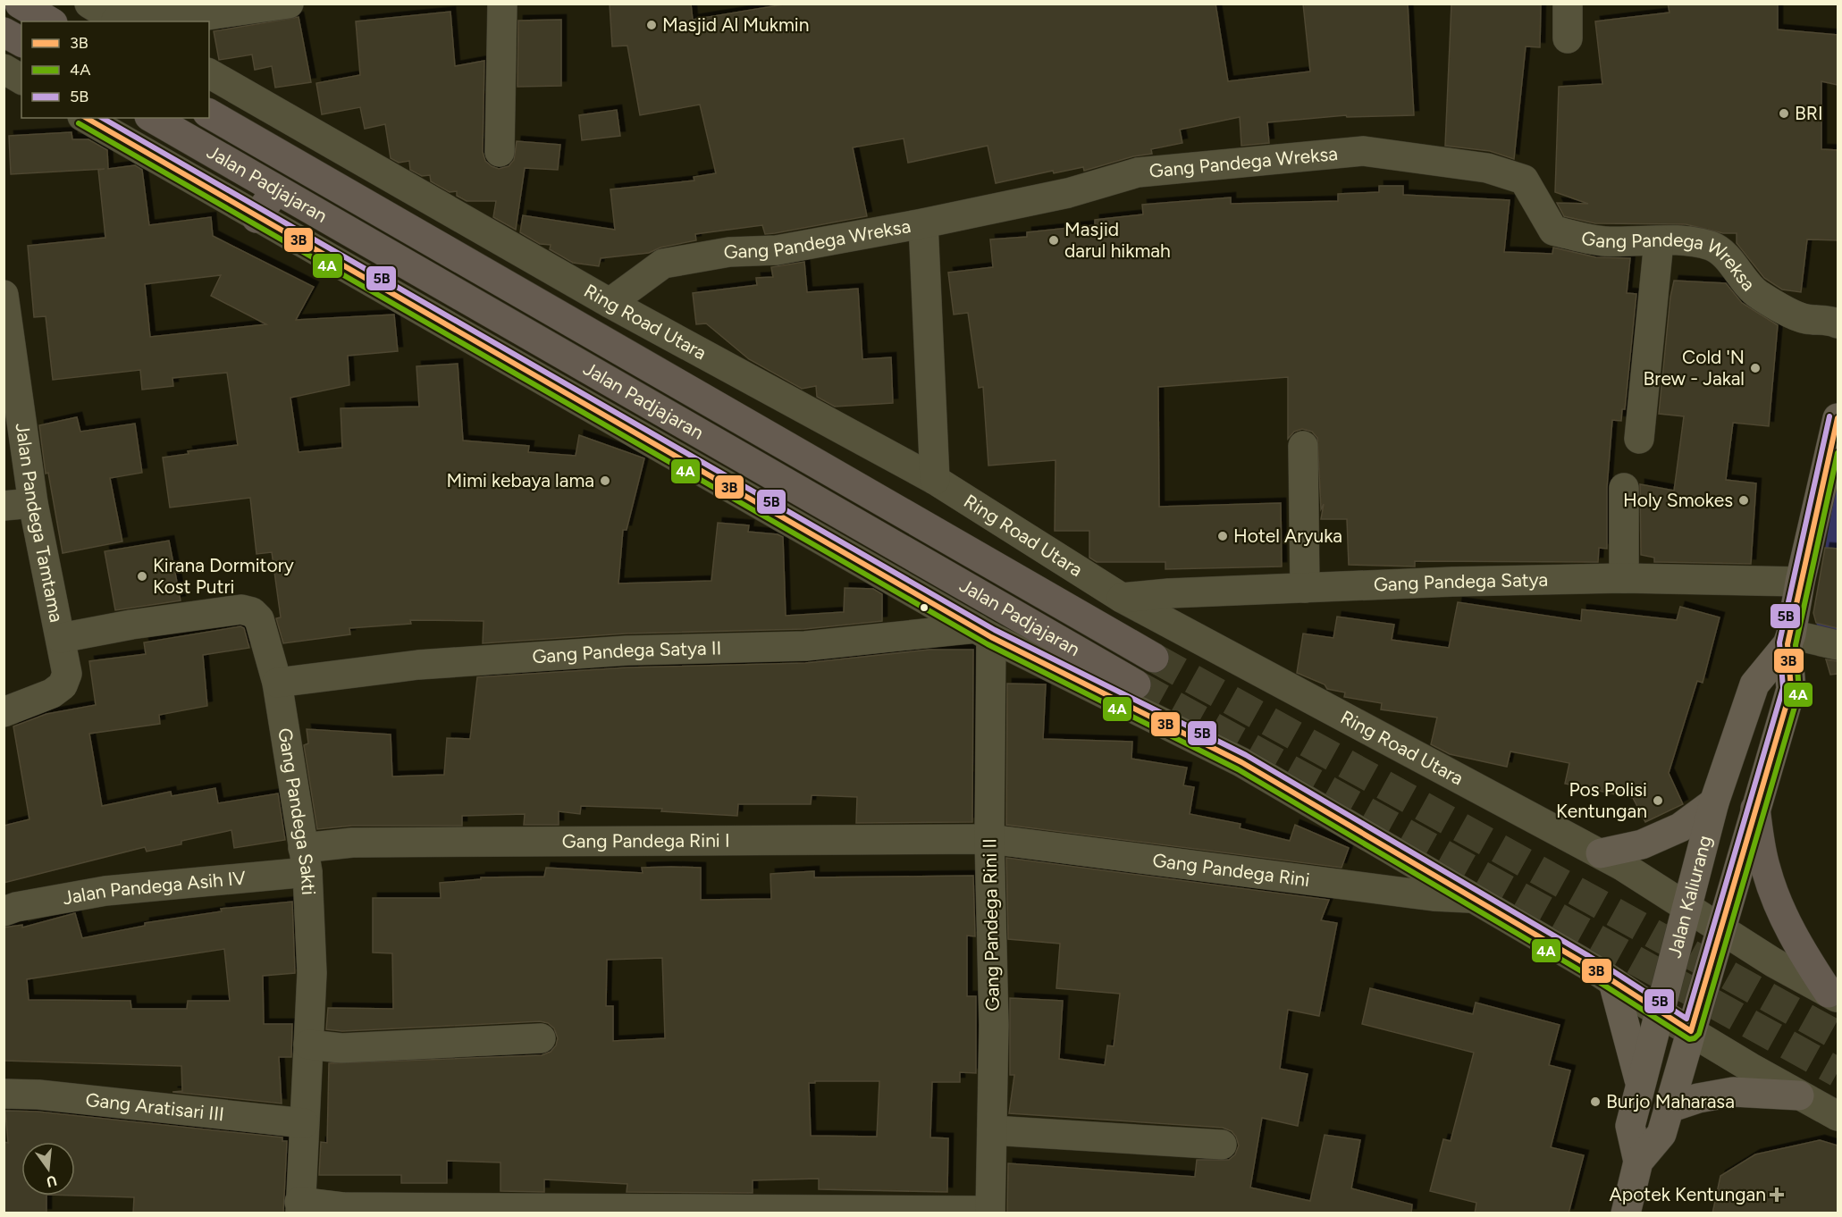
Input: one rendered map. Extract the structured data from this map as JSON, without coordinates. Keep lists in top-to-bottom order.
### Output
{
  "streets": {
    "highway": ["Jalan Padjajaran"],
    "main road": ["Jalan Kaliurang"],
    "street": [
      "Gang Pandega Wreksa",
      "Ring Road Utara",
      "Jalan Pandega Tamtama",
      "Gang Pandega Satya",
      "Gang Pandega Satya II",
      "Gang Pandega Sakti",
      "Gang Pandega Rini I",
      "Gang Pandega Rini",
      "Jalan Pandega Asih IV",
      "Gang Pandega Rini II",
      "Gang Aratisari III"
    ]
  },
  "crossings": [
    ["Gang Pandega Wreksa", "Ring Road Utara"],
    ["Ring Road Utara", "Gang Pandega Satya"],
    ["Ring Road Utara", "Jalan Kaliurang"],
    ["Jalan Pandega Tamtama", "Gang Pandega Sakti"],
    ["Gang Pandega Satya", "Jalan Kaliurang"],
    ["Gang Pandega Satya II", "Gang Pandega Sakti"],
    ["Gang Pandega Satya II", "Gang Pandega Rini II"],
    ["Gang Pandega Sakti", "Gang Pandega Rini I"],
    ["Gang Pandega Sakti", "Jalan Pandega Asih IV"],
    ["Gang Pandega Sakti", "Gang Aratisari III"],
    ["Gang Pandega Rini I", "Gang Pandega Rini"],
    ["Gang Pandega Rini I", "Jalan Pandega Asih IV"],
    ["Gang Pandega Rini I", "Gang Pandega Rini II"],
    ["Gang Pandega Rini", "Gang Pandega Rini II"]
  ],
  "places": {
    "other": [
      "Masjid Al Mukmin",
      "BRI",
      "Masjid darul hikmah",
      "Cold 'N Brew - Jakal",
      "Mimi kebaya lama",
      "Holy Smokes",
      "Hotel Aryuka",
      "Kirana Dormitory Kost Putri",
      "Pos Polisi Kentungan",
      "Burjo Maharasa"
    ],
    "health": ["Apotek Kentungan"]
  },
  "lines": ["transit line 3B", "transit line 5B", "transit line 4A"],
  "legend": ["3B", "4A", "5B"],
  "north": "bottom"
}
